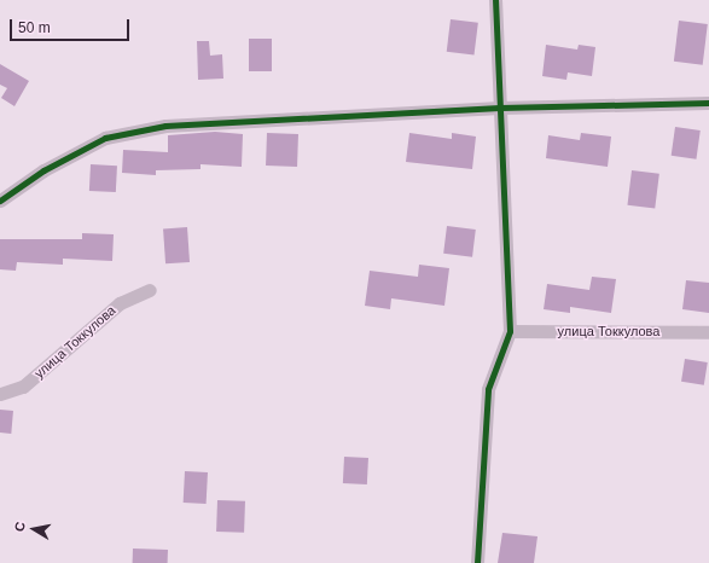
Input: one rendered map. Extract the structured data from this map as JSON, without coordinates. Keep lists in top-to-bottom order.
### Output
{
  "streets": {
    "street": ["улица Токкулова"]
  },
  "scale_bar": "50 m",
  "north": "left"
}
